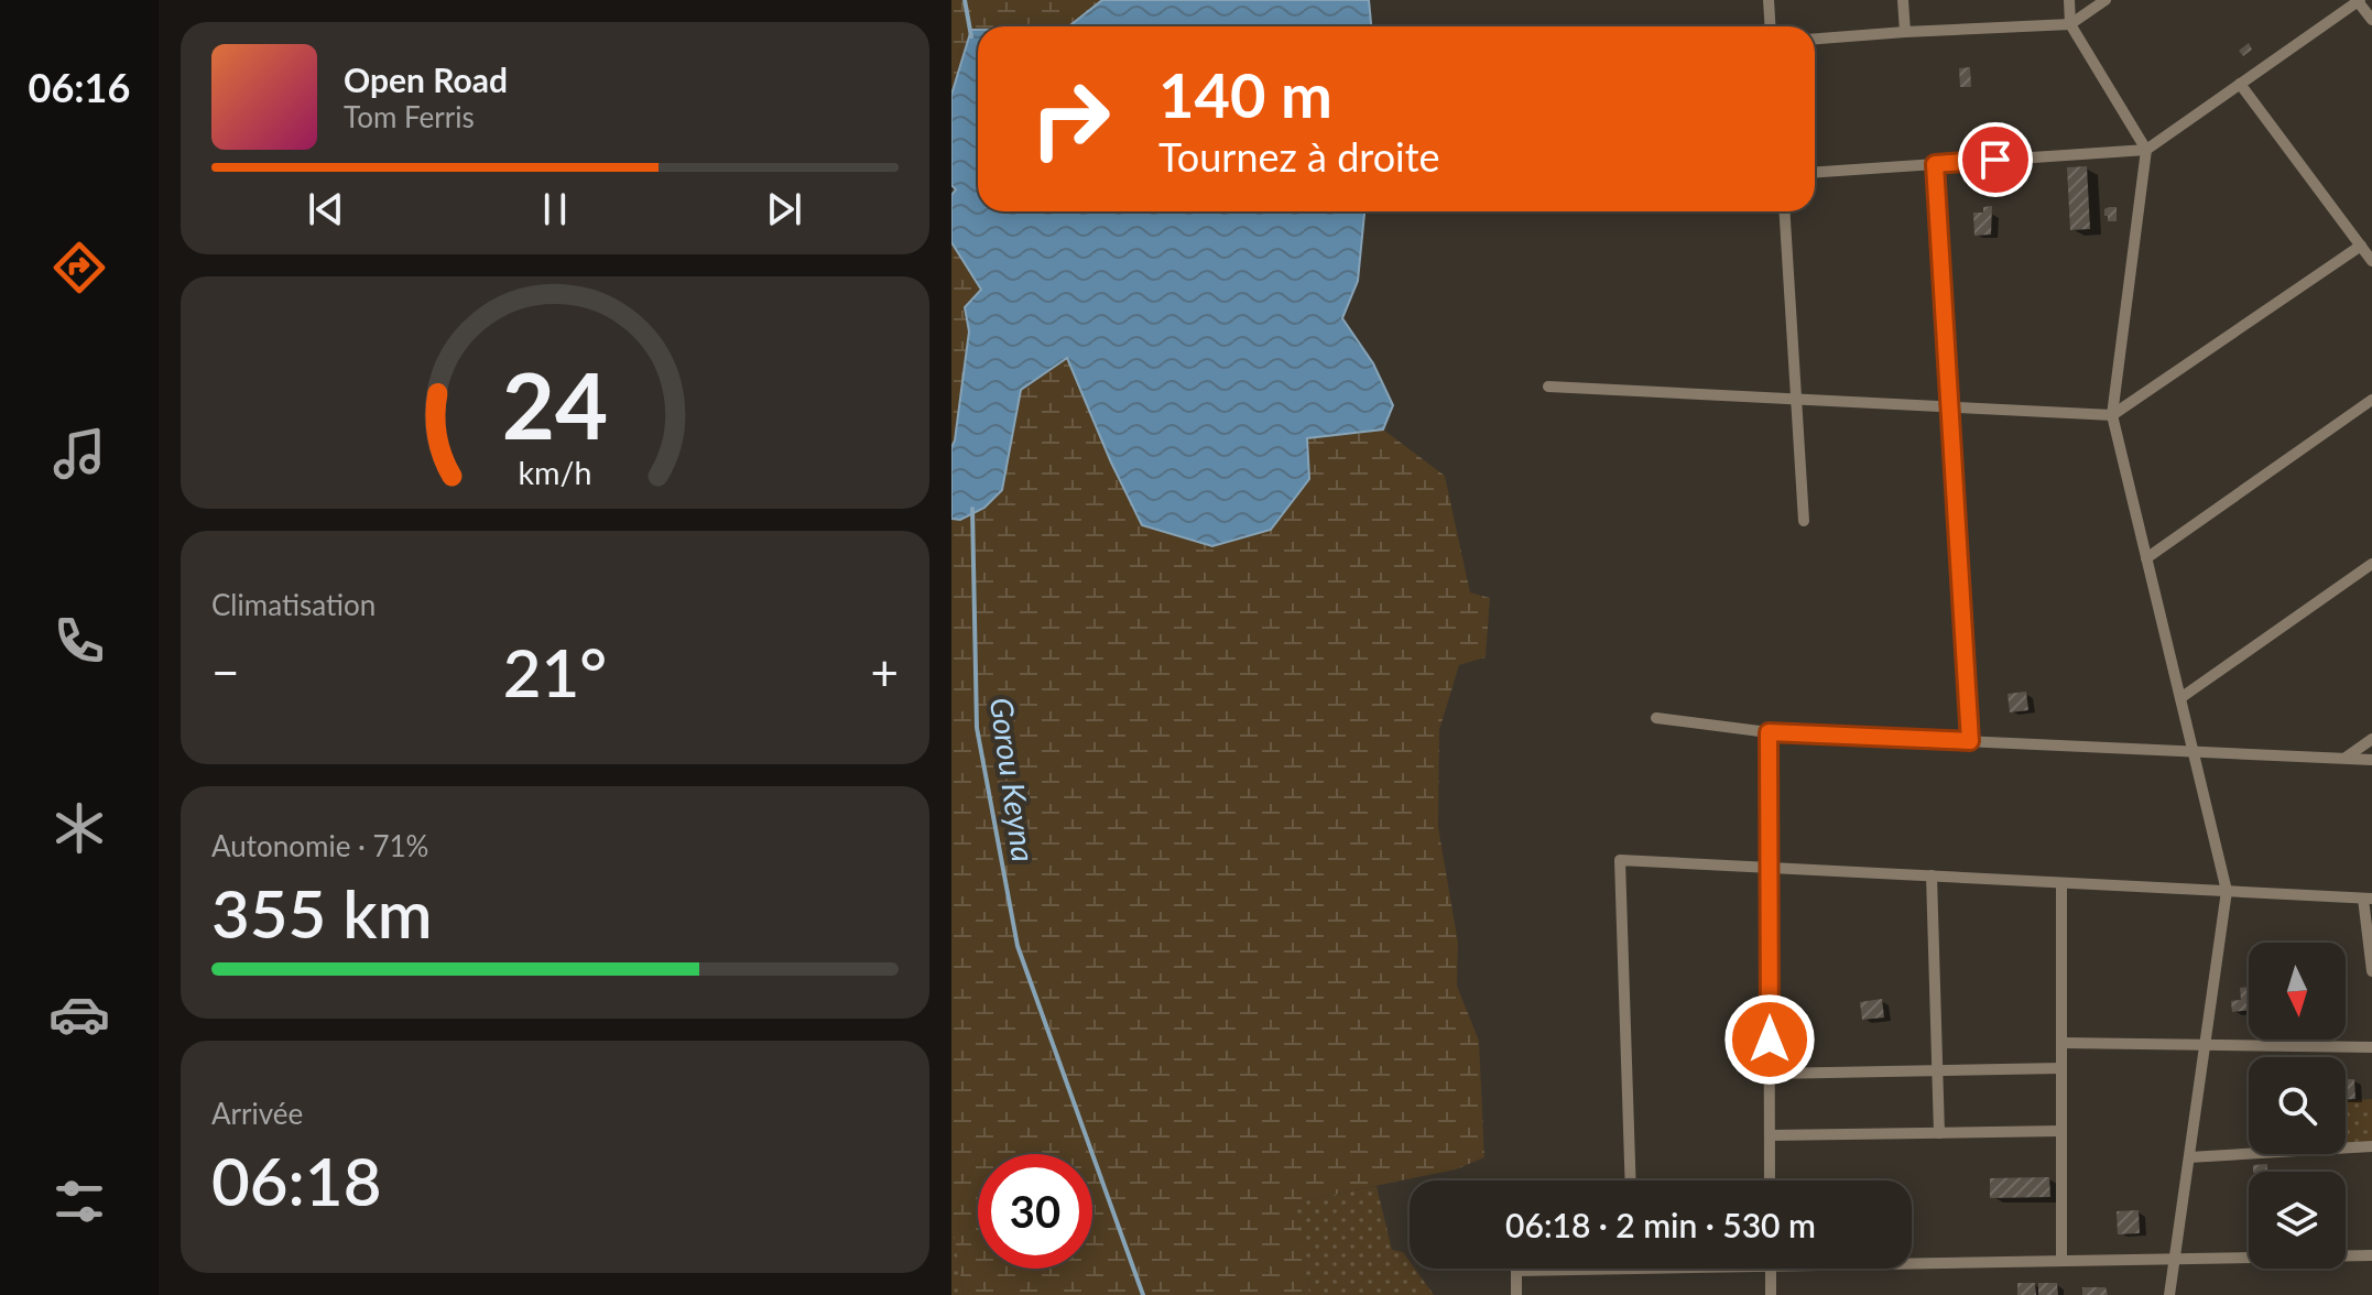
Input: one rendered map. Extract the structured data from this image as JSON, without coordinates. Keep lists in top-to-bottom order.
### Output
{
  "water": ["Gorou Keyna"],
  "north": "bottom",
  "page": {
    "tabs": "06:16",
    "turn": ["140 m", "Tournez à droite"],
    "song": ["Open Road", "Tom Ferris"],
    "tile": [
      "Climatisation",
      ["Autonomie · 71%", "355 km"],
      ["Arrivée", "06:18"]
    ],
    "heat": ["−", "21°", "+"],
    "limit": "30",
    "trip": "06:18 · 2 min · 530 m",
    "gauge": ["24", "km/h"]
  }
}
